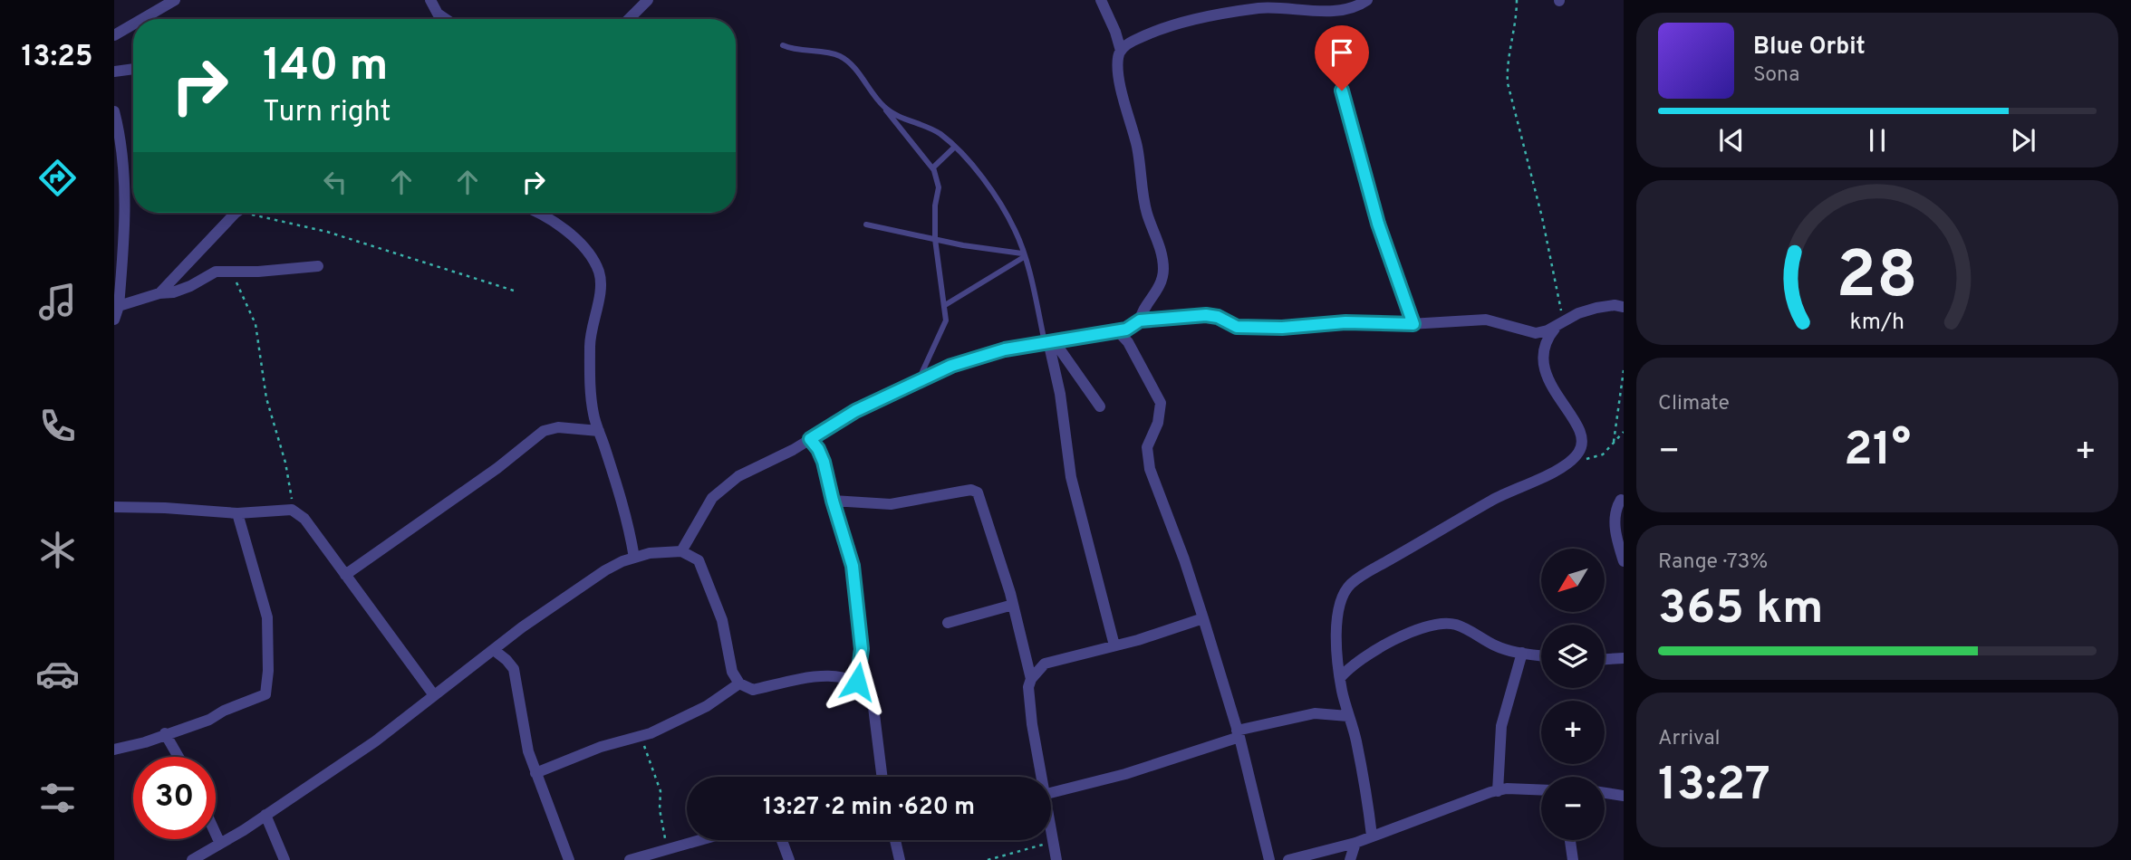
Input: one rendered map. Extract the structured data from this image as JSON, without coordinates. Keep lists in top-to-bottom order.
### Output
{
  "north": "bottom left",
  "page": {
    "tabs": "13:25",
    "turn": ["140 m", "Turn right"],
    "song": ["Blue Orbit", "Sona"],
    "tile": [
      "Climate",
      ["Range · 73%", "365 km"],
      ["Arrival", "13:27"]
    ],
    "heat": ["−", "21°", "+"],
    "map_buttons": ["+", "−"],
    "limit": "30",
    "trip": "13:27 · 2 min · 620 m",
    "gauge": ["28", "km/h"]
  }
}
